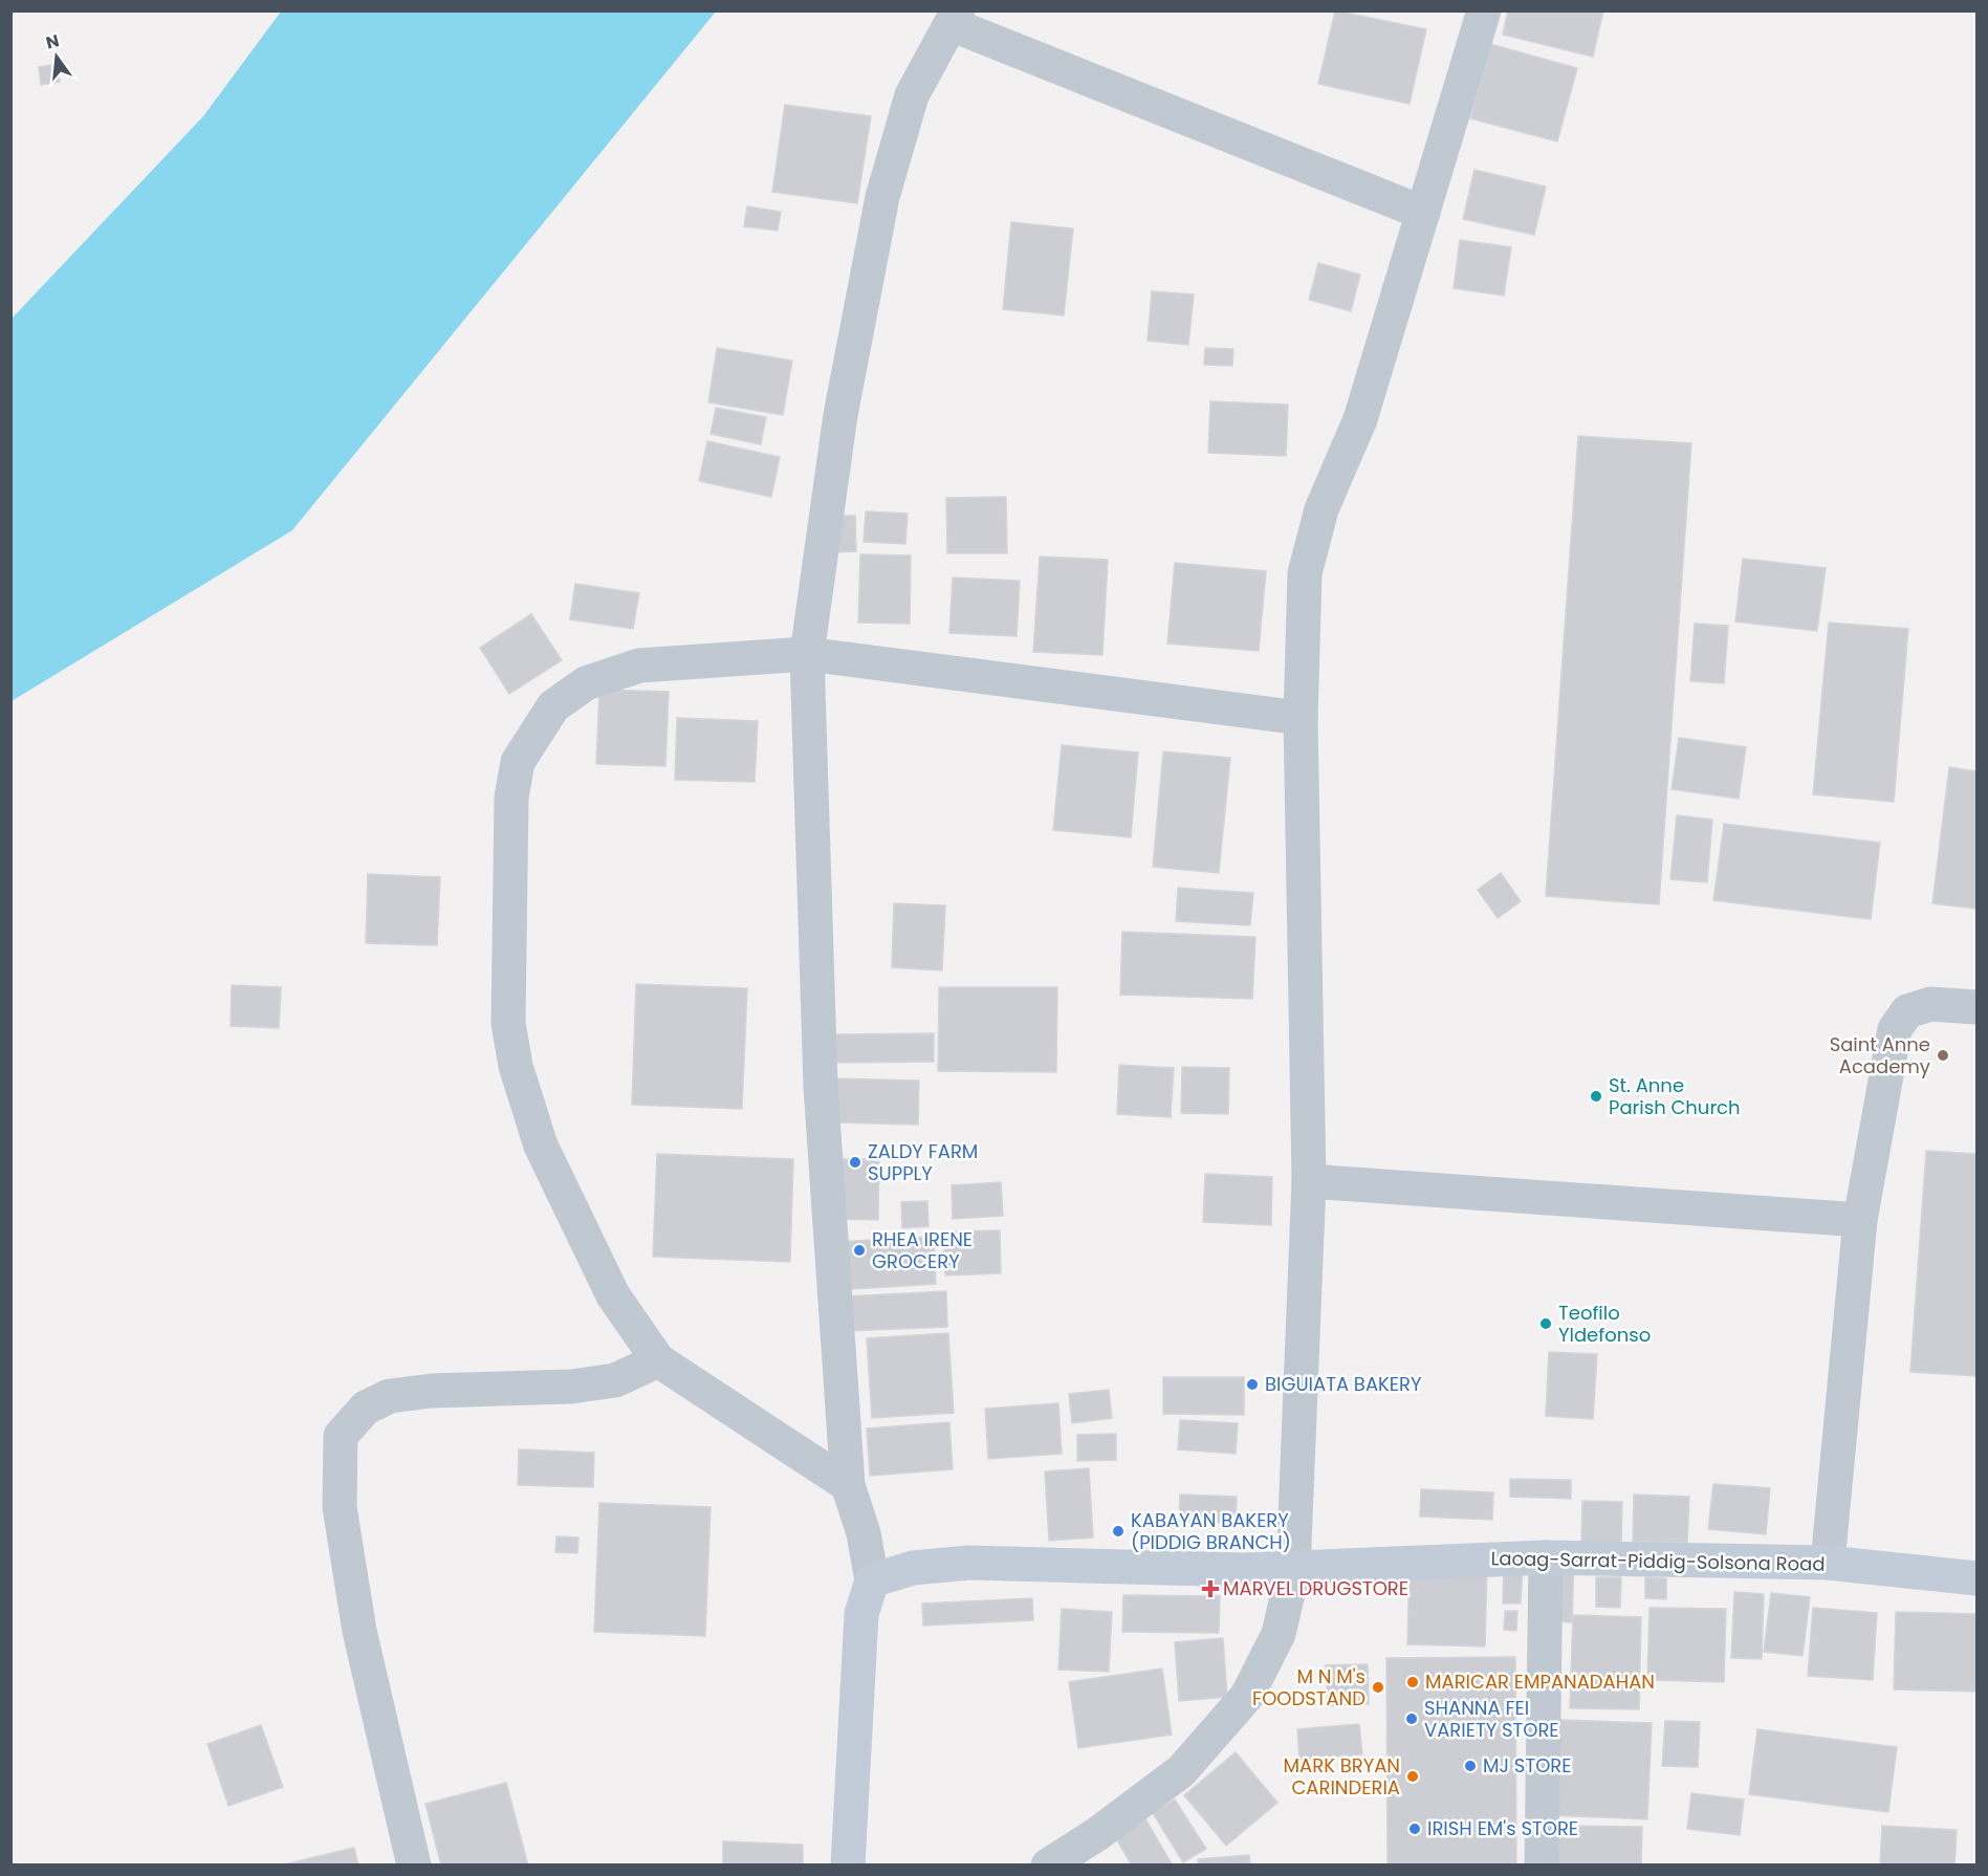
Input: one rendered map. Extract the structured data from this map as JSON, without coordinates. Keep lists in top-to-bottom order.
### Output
{
  "streets": {
    "main road": ["Laoag-Sarrat-Piddig-Solsona Road"]
  },
  "places": {
    "other": [
      "Saint Anne Academy",
      "St. Anne Parish Church",
      "ZALDY FARM SUPPLY",
      "RHEA IRENE GROCERY",
      "Teofilo Yldefonso",
      "BIGUIATA BAKERY",
      "KABAYAN BAKERY (PIDDIG BRANCH)",
      "MARICAR EMPANADAHAN",
      "M N M's FOODSTAND",
      "SHANNA FEI VARIETY STORE",
      "MJ STORE",
      "MARK BRYAN CARINDERIA",
      "IRISH EM's STORE"
    ],
    "health": ["MARVEL DRUGSTORE"]
  },
  "north": "top"
}
